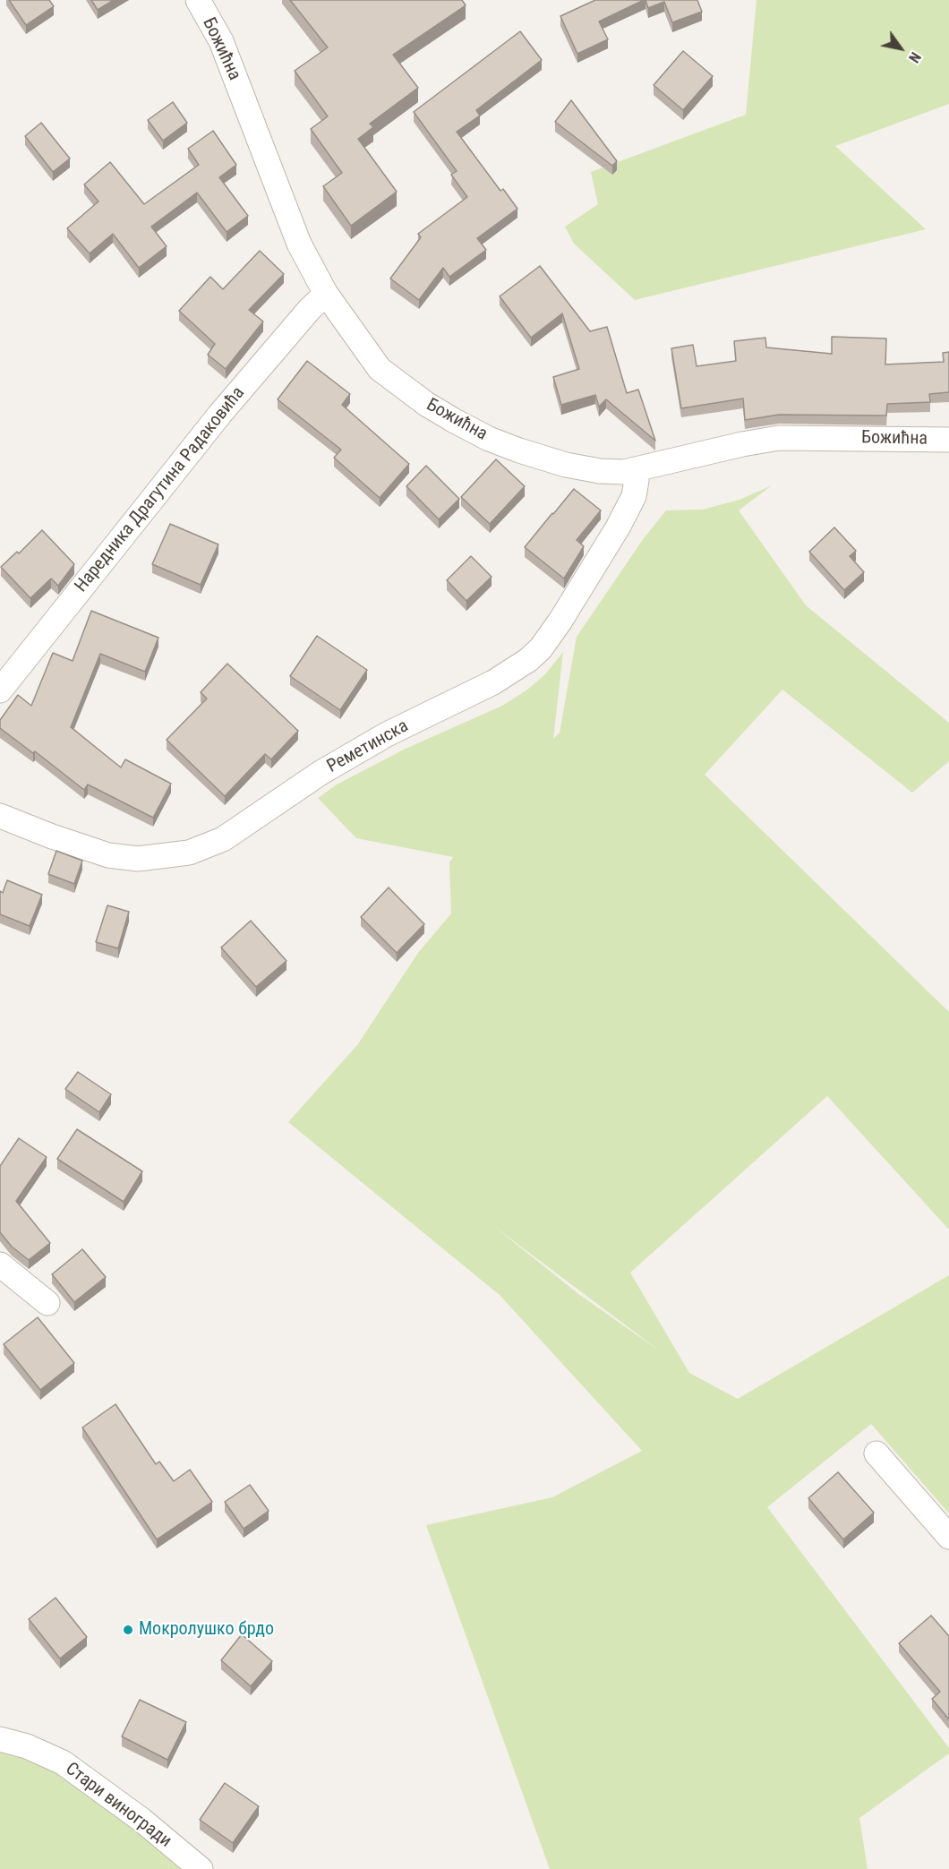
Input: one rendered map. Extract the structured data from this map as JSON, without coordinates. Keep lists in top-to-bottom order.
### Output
{
  "streets": {
    "street": [
      "Божићна",
      "Наредника Драгутина Радаковића",
      "Реметинска",
      "Стари виногради"
    ]
  },
  "crossings": [
    ["Божићна", "Наредника Драгутина Радаковића"],
    ["Божићна", "Реметинска"]
  ],
  "places": ["Мокролушко брдо"],
  "north": "bottom right"
}
